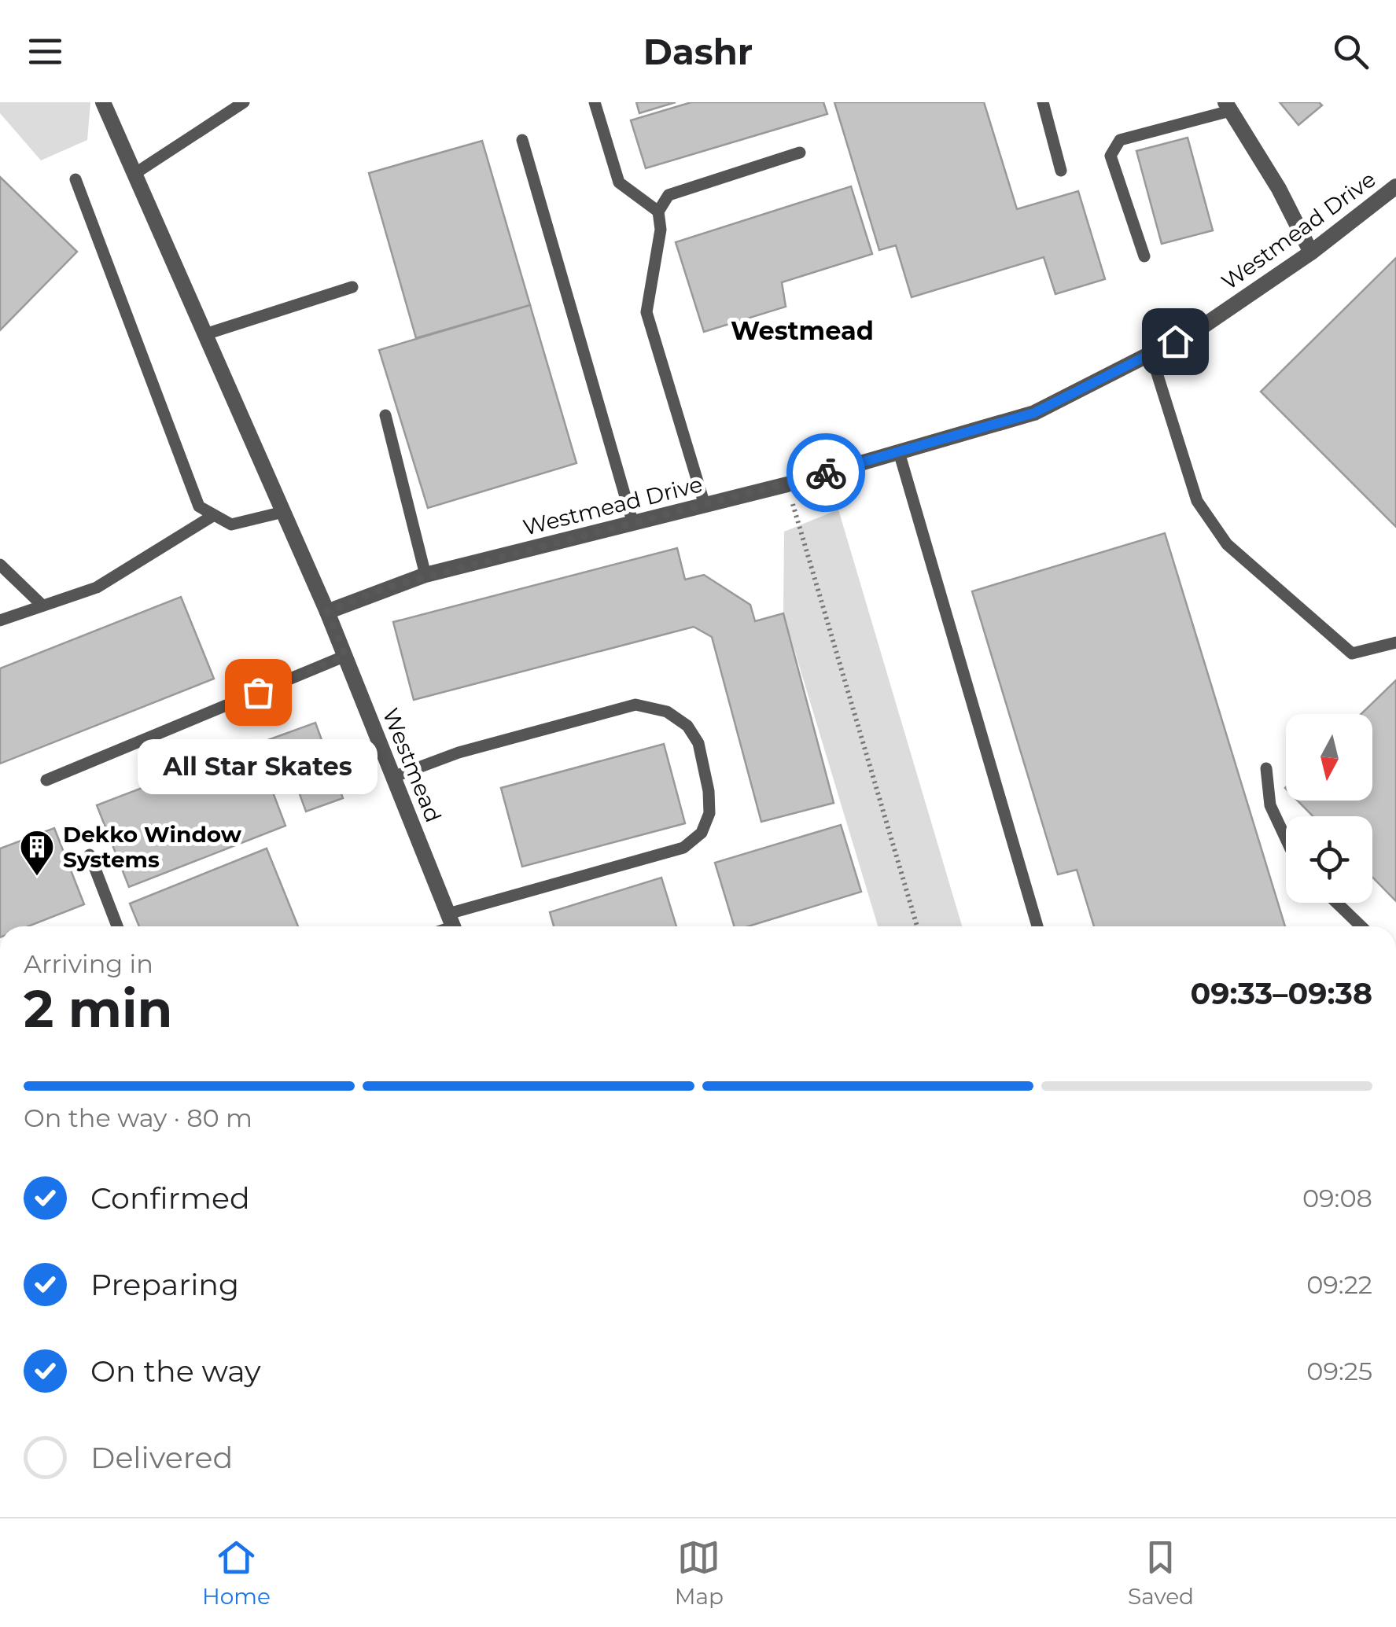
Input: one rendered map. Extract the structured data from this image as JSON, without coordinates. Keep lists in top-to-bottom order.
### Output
{
  "streets": {
    "street": ["Westmead Drive", "Westmead"]
  },
  "crossings": [
    ["Westmead Drive", "Westmead"]
  ],
  "districts": ["Westmead"],
  "places": {
    "other": ["All Star Skates"],
    "building": ["Dekko Window Systems"]
  },
  "north": "bottom",
  "page": {
    "header": "Dashr",
    "bubble": "All Star Skates",
    "heading": ["2 min", "Arriving in", "09:33–09:38"],
    "bar": "On the way · 80 m",
    "list": [
      ["Confirmed", "09:08"],
      ["Preparing", "09:22"],
      ["On the way", "09:25"],
      "Delivered"
    ],
    "tabs": ["Home", "Map", "Saved"]
  }
}
